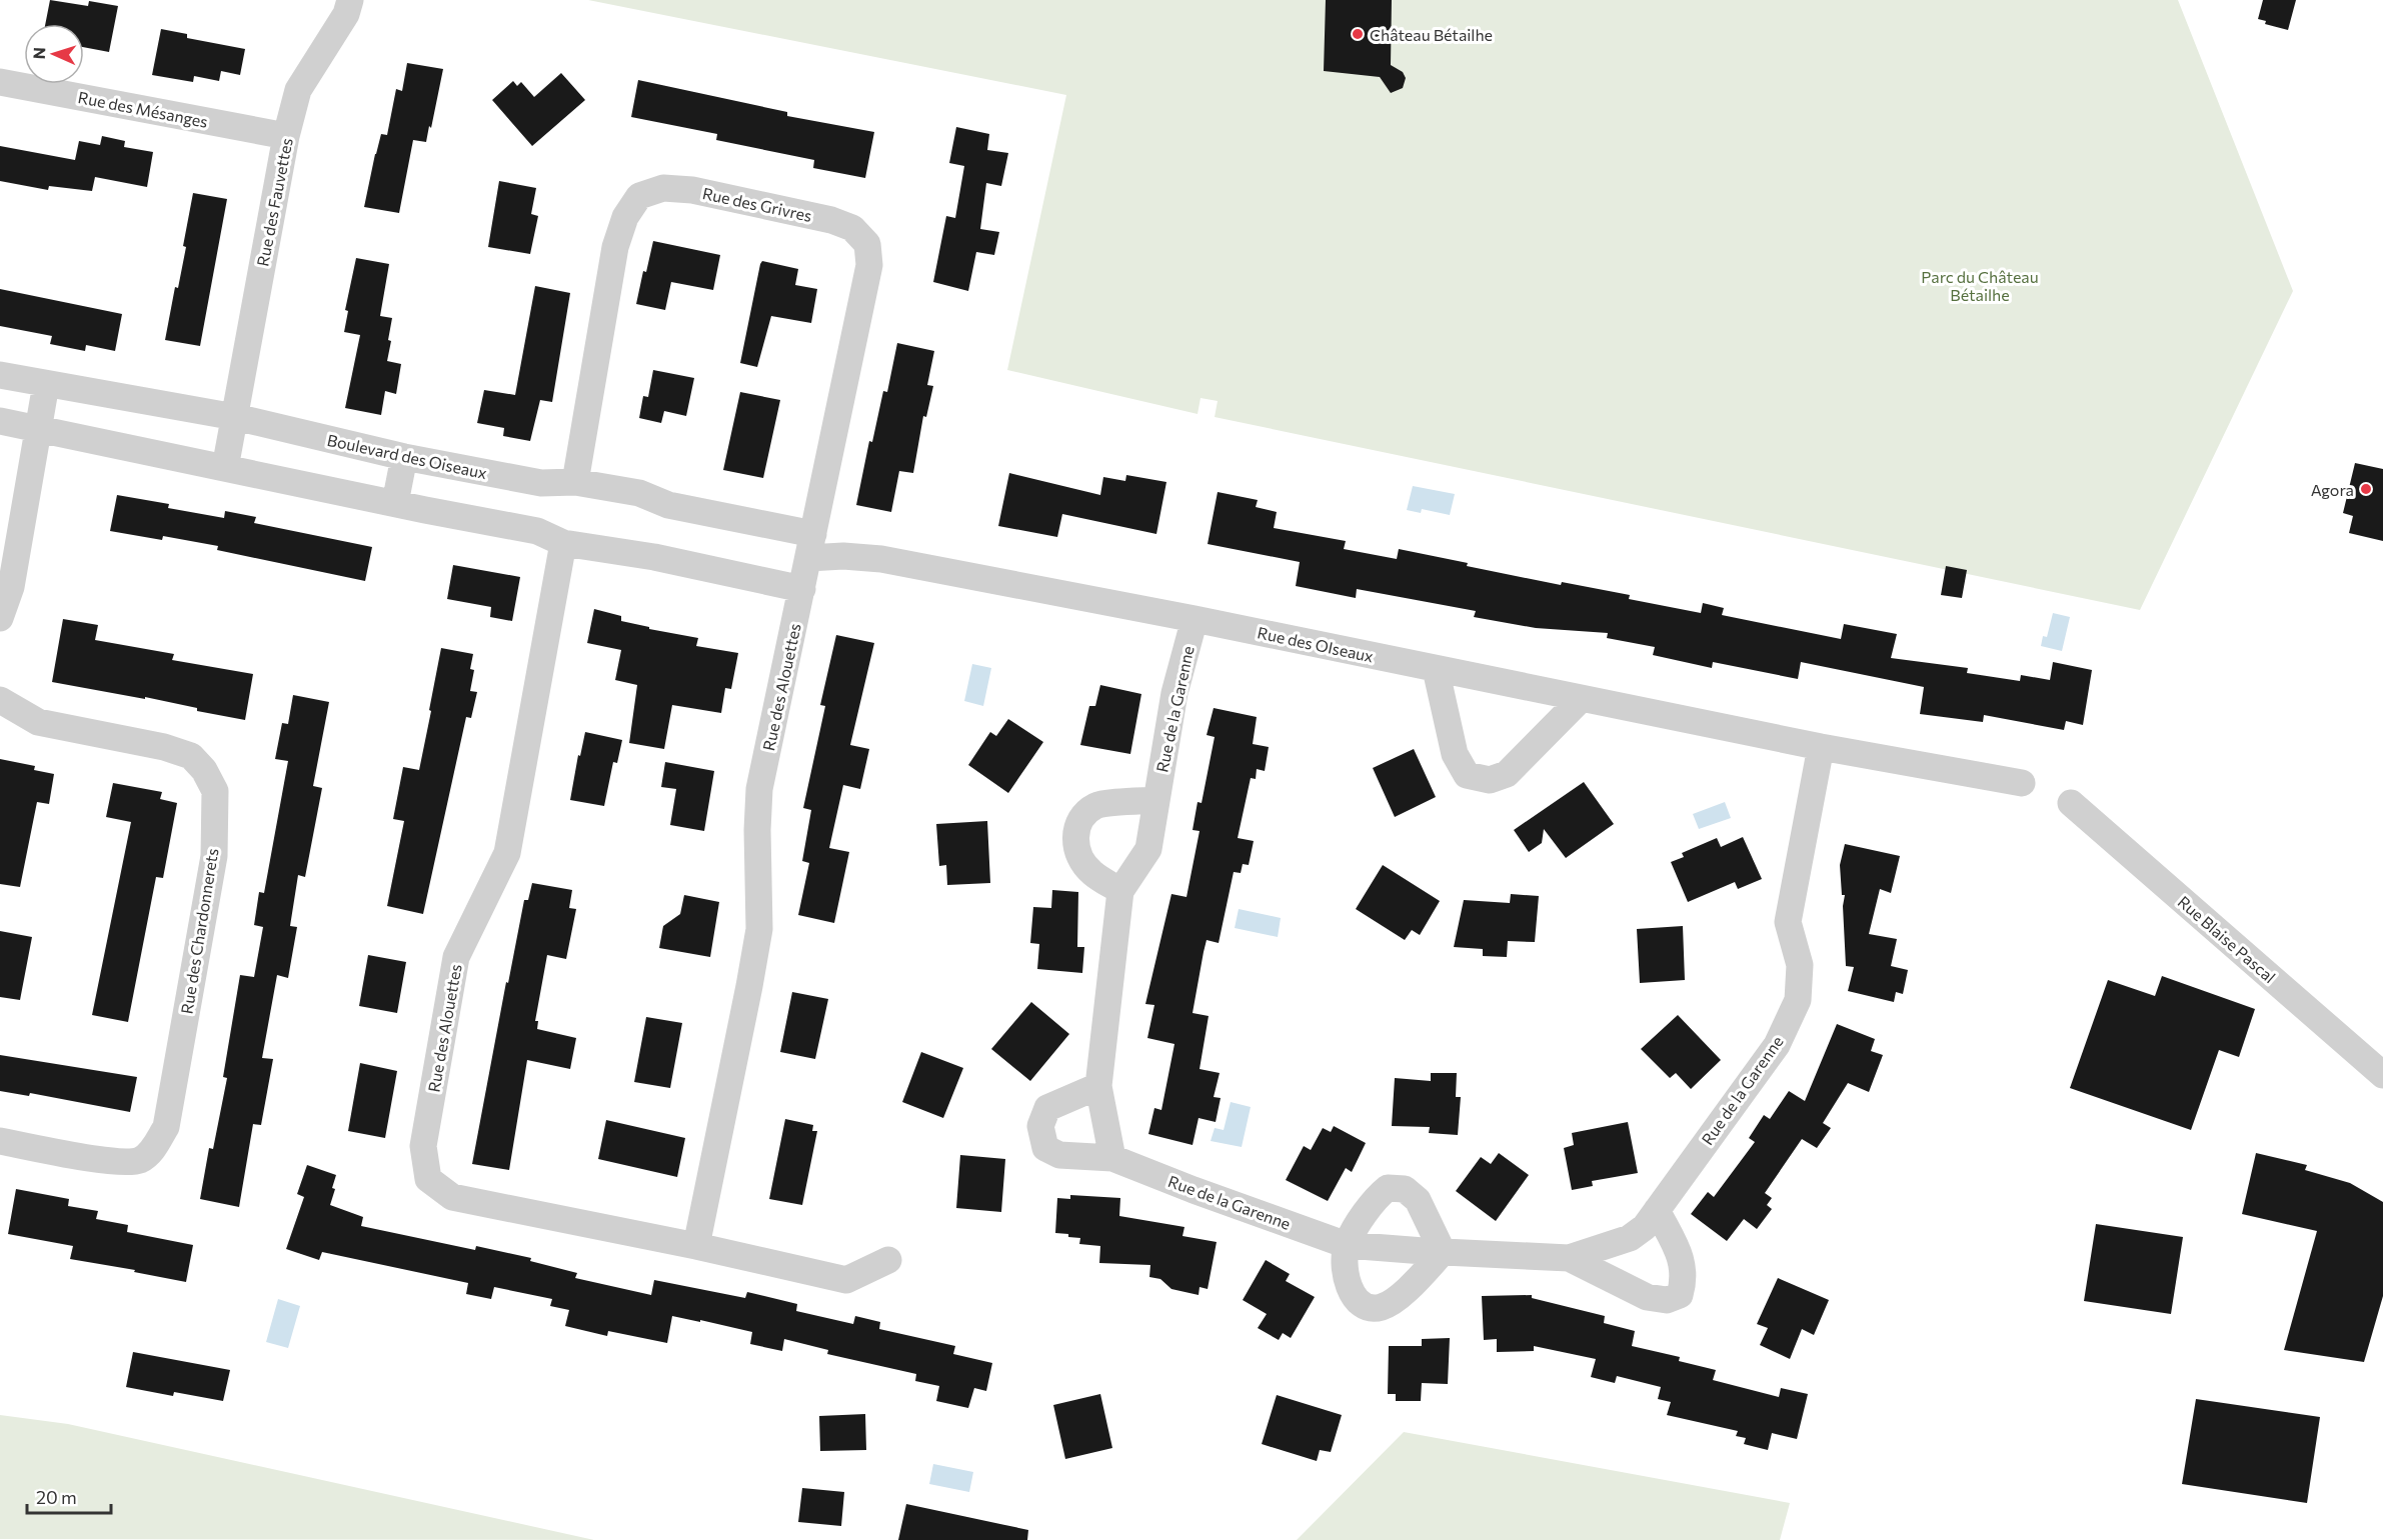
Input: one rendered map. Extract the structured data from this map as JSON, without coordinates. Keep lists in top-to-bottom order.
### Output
{
  "streets": {
    "street": [
      "Rue des Mésanges",
      "Rue des Fauvettes",
      "Rue des Grivres",
      "Boulevard des Oiseaux",
      "Rue des OIseaux",
      "Rue des Alouettes",
      "Rue de la Garenne",
      "Rue des Chardonnerets",
      "Rue Blaise Pascal"
    ]
  },
  "crossings": [
    ["Rue des Mésanges", "Rue des Fauvettes"],
    ["Rue des Fauvettes", "Boulevard des Oiseaux"],
    ["Rue des Grivres", "Boulevard des Oiseaux"],
    ["Rue des Grivres", "Rue des OIseaux"],
    ["Rue des Grivres", "Rue des Alouettes"],
    ["Boulevard des Oiseaux", "Rue des OIseaux"],
    ["Rue des OIseaux", "Rue de la Garenne"]
  ],
  "parks": ["Parc du Château Bétailhe"],
  "places": ["Château Bétailhe", "Agora"],
  "scale_bar": "20 m",
  "north": "left"
}
